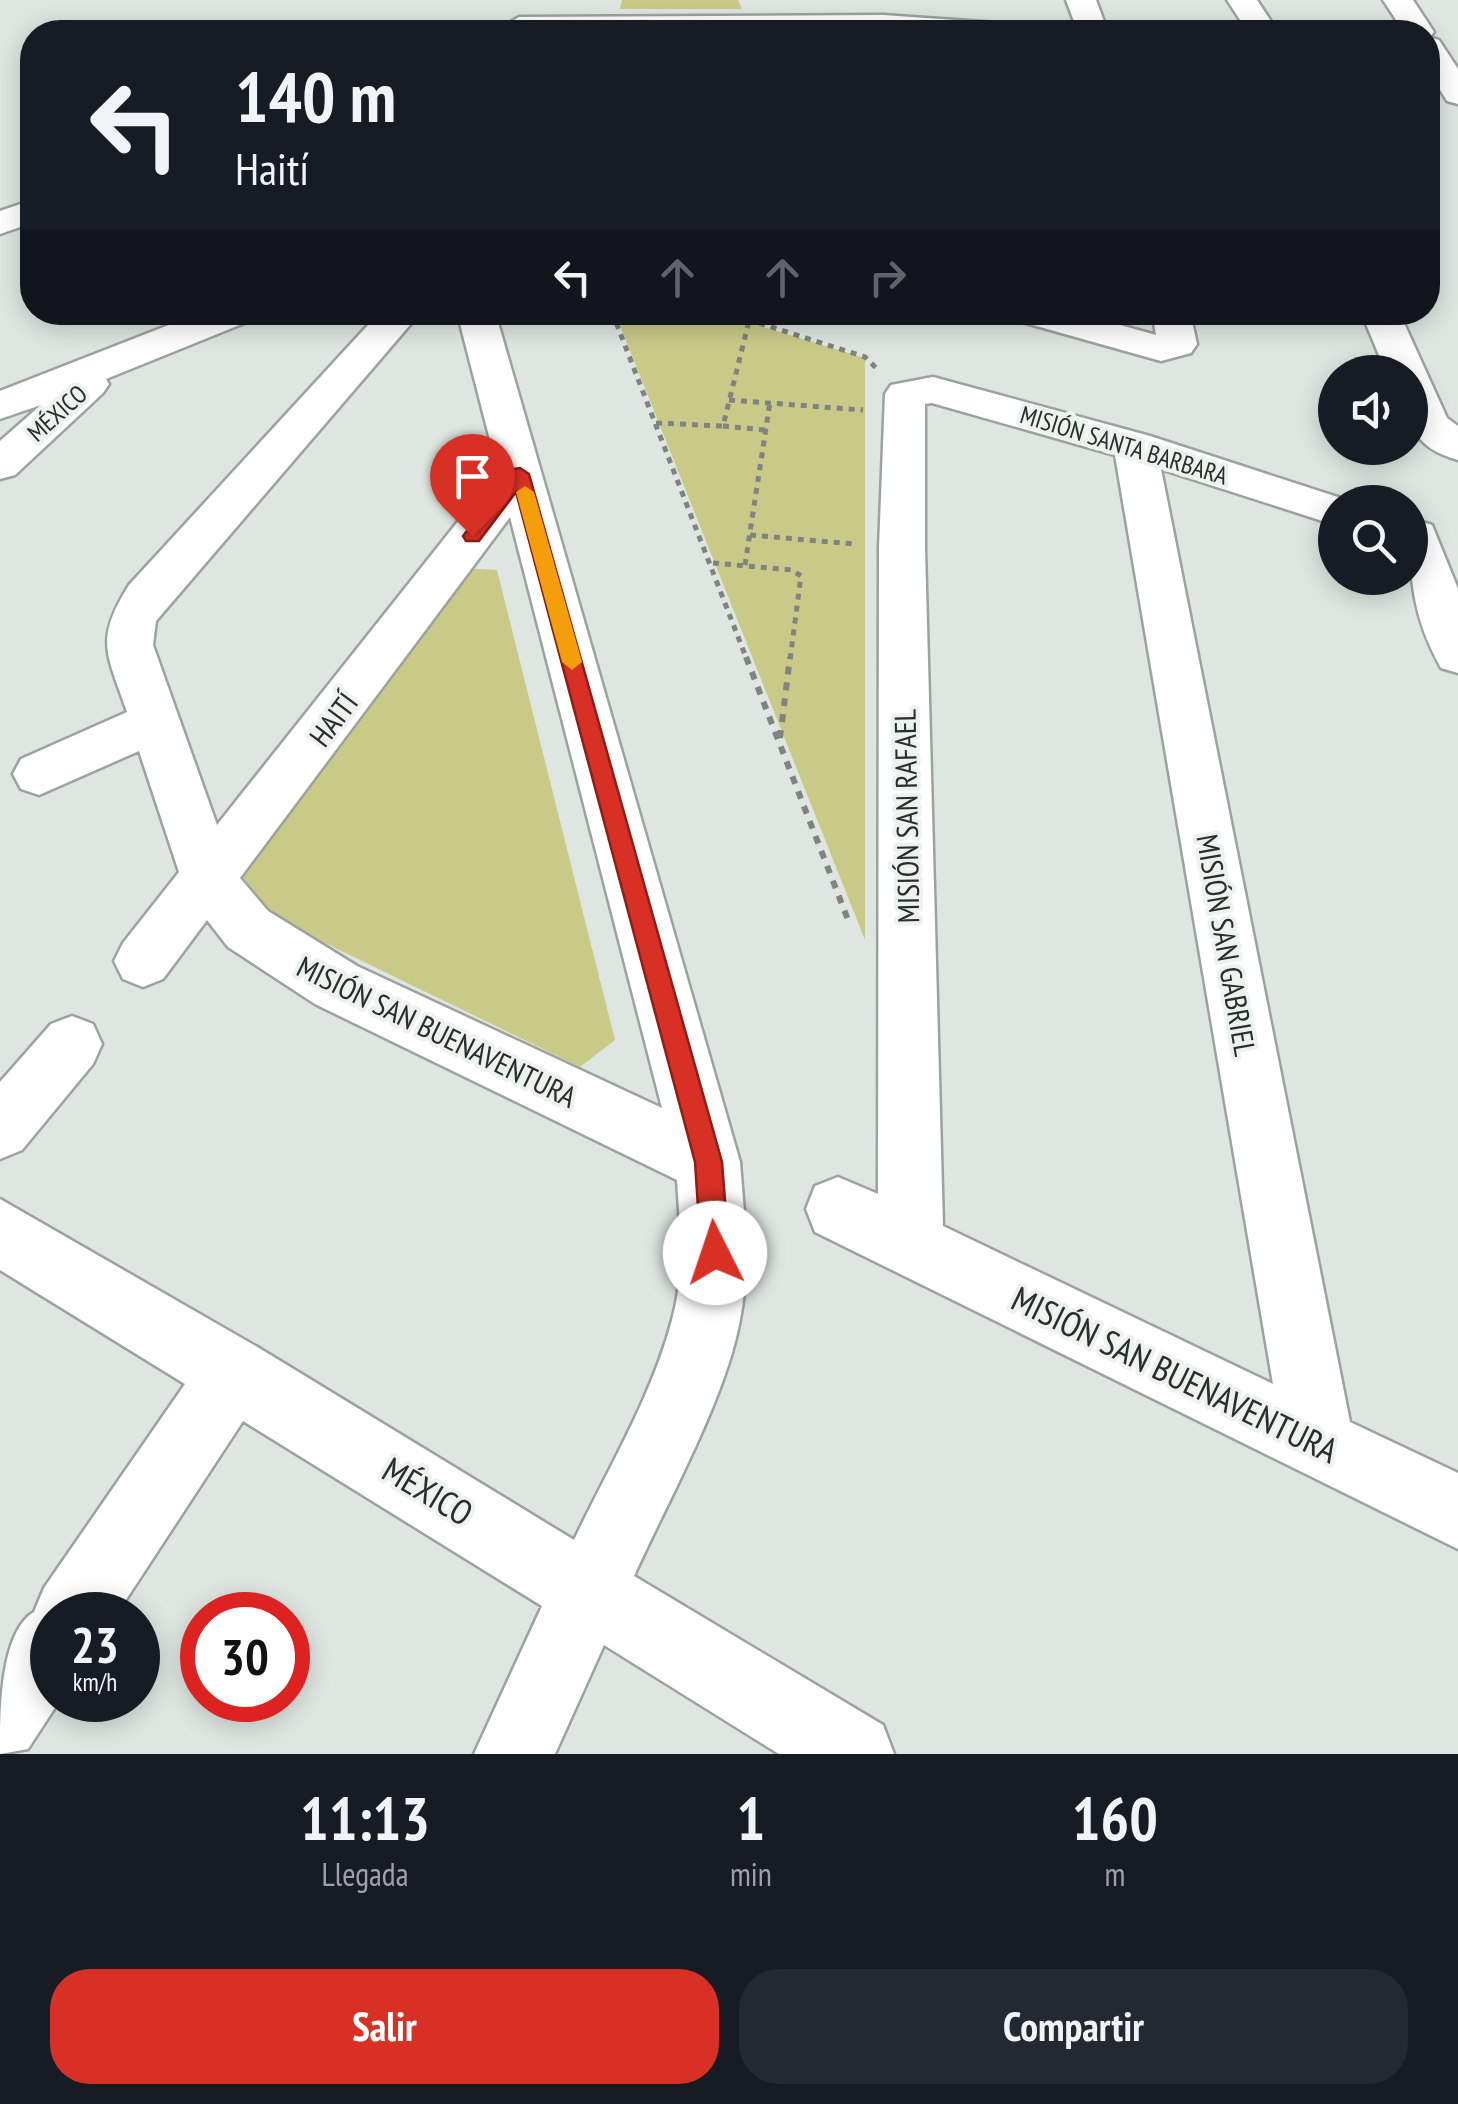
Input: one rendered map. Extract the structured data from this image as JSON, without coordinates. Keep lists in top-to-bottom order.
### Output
{
  "streets": {
    "street": [
      "MÉXICO",
      "MISIÓN SANTA BARBARA",
      "HAITÍ",
      "MISIÓN SAN RAFAEL",
      "MISIÓN SAN GABRIEL",
      "MISIÓN SAN BUENAVENTURA"
    ]
  },
  "crossings": [
    ["MISIÓN SANTA BARBARA", "MISIÓN SAN RAFAEL"],
    ["MISIÓN SANTA BARBARA", "MISIÓN SAN GABRIEL"],
    ["HAITÍ", "MISIÓN SAN BUENAVENTURA"],
    ["MISIÓN SAN RAFAEL", "MISIÓN SAN BUENAVENTURA"],
    ["MISIÓN SAN GABRIEL", "MISIÓN SAN BUENAVENTURA"]
  ],
  "page": {
    "turn": ["140 m", "Haití"],
    "speed": "23 km/h",
    "limit": "30",
    "eta": [
      "11:13",
      "Llegada",
      "1",
      "min",
      "160",
      "m"
    ],
    "buttons": ["Salir", "Compartir"]
  }
}
